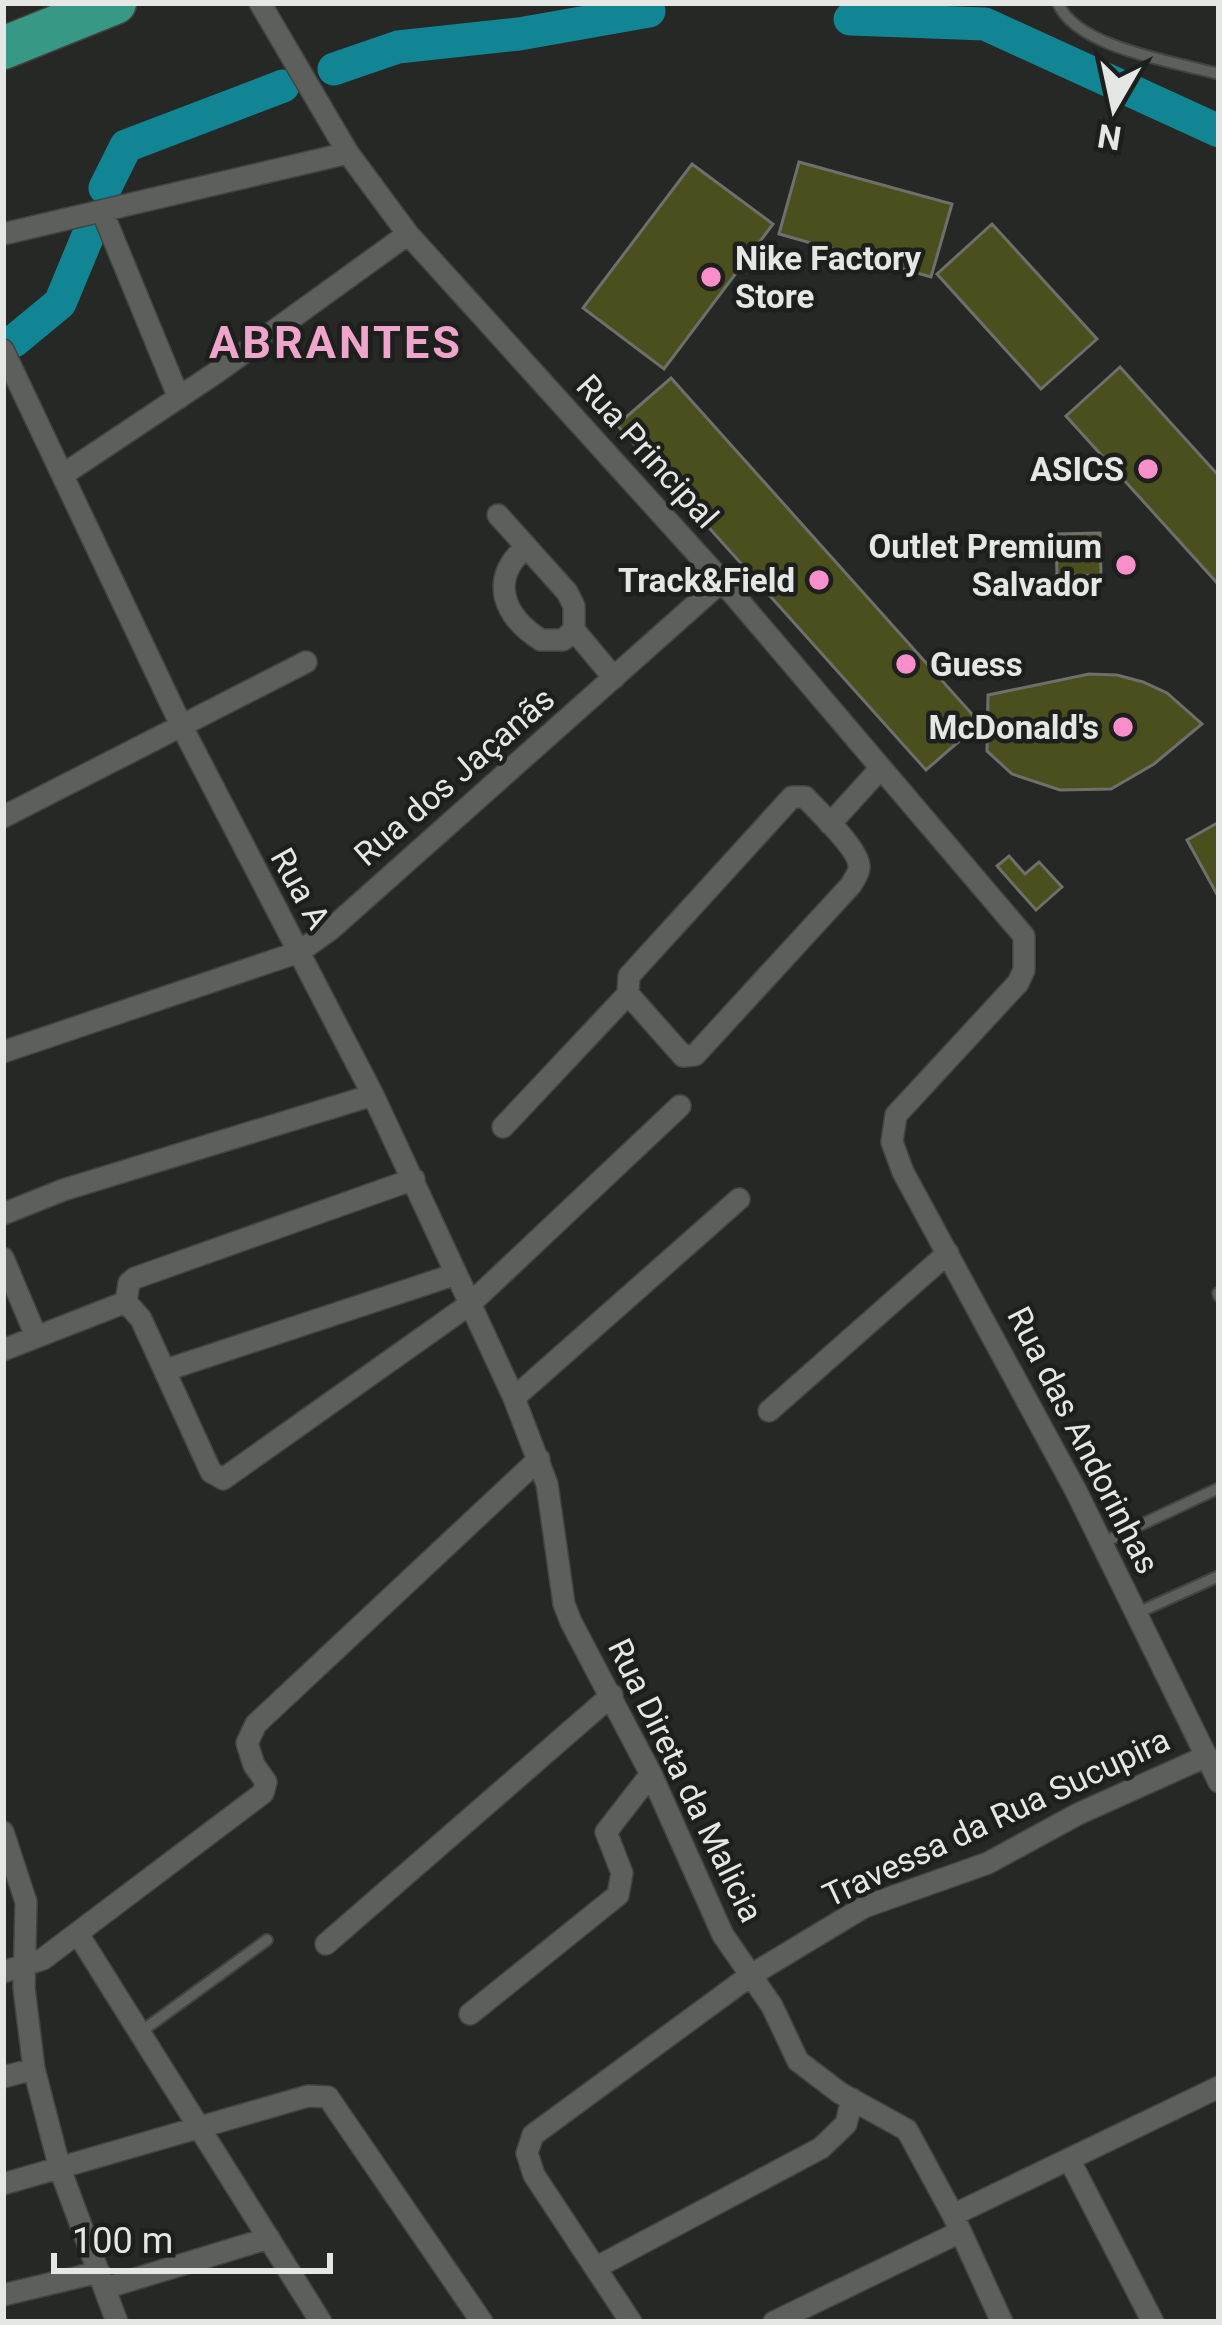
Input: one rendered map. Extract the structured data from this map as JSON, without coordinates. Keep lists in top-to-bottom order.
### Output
{
  "streets": {
    "street": [
      "Rua Principal",
      "Rua dos Jaçanãs",
      "Rua A",
      "Rua das Andorinhas",
      "Rua Direta da Malicia",
      "Travessa da Rua Sucupira"
    ]
  },
  "crossings": [
    ["Rua Principal", "Rua dos Jaçanãs"],
    ["Rua Principal", "Rua das Andorinhas"],
    ["Rua dos Jaçanãs", "Rua A"],
    ["Rua A", "Rua Direta da Malicia"],
    ["Rua das Andorinhas", "Travessa da Rua Sucupira"],
    ["Rua Direta da Malicia", "Travessa da Rua Sucupira"]
  ],
  "districts": ["ABRANTES"],
  "places": [
    "Nike Factory Store",
    "ASICS",
    "Outlet Premium Salvador",
    "Track&Field",
    "Guess",
    "McDonald's"
  ],
  "scale_bar": "100 m",
  "north": "bottom"
}
